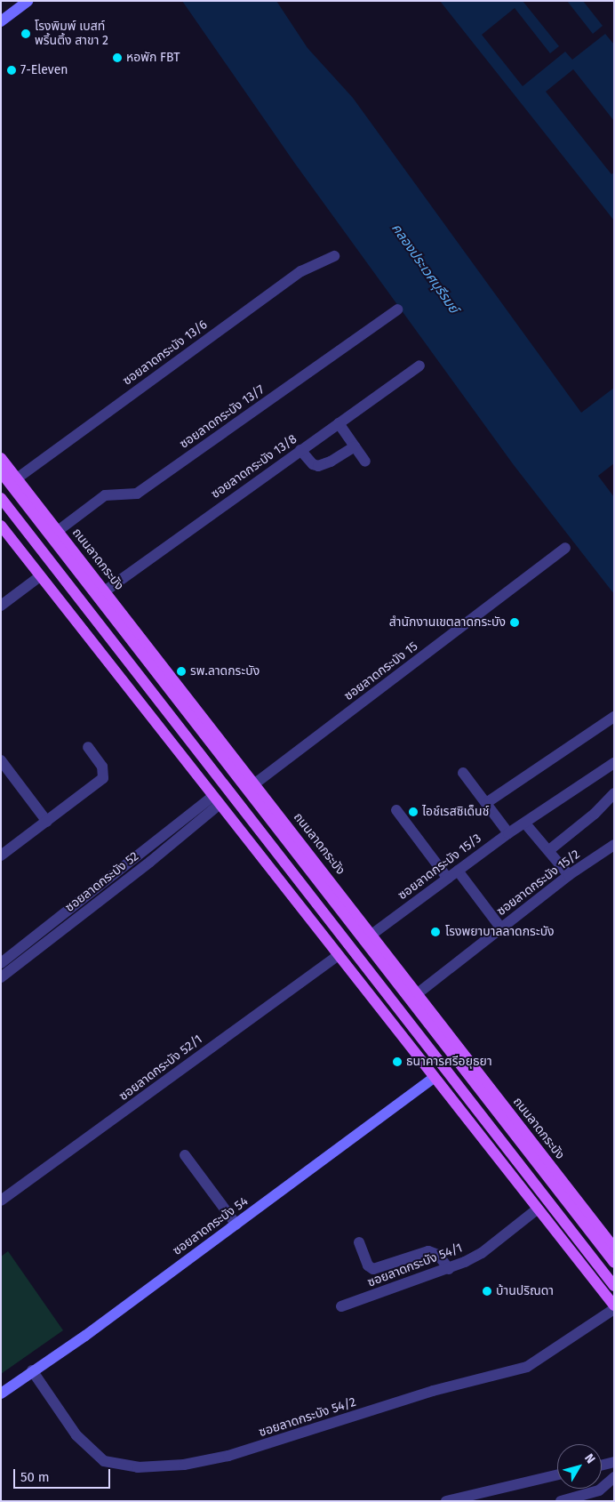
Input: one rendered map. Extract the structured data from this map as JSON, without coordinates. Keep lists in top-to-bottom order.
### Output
{
  "streets": {
    "main road": ["ถนนลาดกระบัง", "ซอยลาดกระบัง 54"],
    "street": [
      "ซอยลาดกระบัง 13/6",
      "ซอยลาดกระบัง 13/7",
      "ซอยลาดกระบัง 13/8",
      "ซอยลาดกระบัง 15",
      "ซอยลาดกระบัง 15/3",
      "ซอยลาดกระบัง 52",
      "ซอยลาดกระบัง 15/2",
      "ซอยลาดกระบัง 52/1",
      "ซอยลาดกระบัง 54/1",
      "ซอยลาดกระบัง 54/2"
    ]
  },
  "crossings": [
    ["ซอยลาดกระบัง 13/6", "ถนนลาดกระบัง"],
    ["ซอยลาดกระบัง 13/7", "ถนนลาดกระบัง"],
    ["ซอยลาดกระบัง 13/8", "ถนนลาดกระบัง"],
    ["ถนนลาดกระบัง", "ซอยลาดกระบัง 15"],
    ["ถนนลาดกระบัง", "ซอยลาดกระบัง 15/3"],
    ["ถนนลาดกระบัง", "ซอยลาดกระบัง 15/2"],
    ["ซอยลาดกระบัง 54", "ซอยลาดกระบัง 54/2"]
  ],
  "water": ["คลองประเวศบุรีรมย์"],
  "places": [
    "โรงพิมพ์ เบสท์ พริ้นติ้ง สาขา 2",
    "หอพัก FBT",
    "7-Eleven",
    "สำนักงานเขตลาดกระบัง",
    "รพ.ลาดกระบัง",
    "ไอช์เรสซิเด็นช์",
    "โรงพยาบาลลาดกระบัง",
    "ธนาคารศรีอยุธยา",
    "บ้านปริณดา"
  ],
  "scale_bar": "50 m",
  "north": "top right"
}
